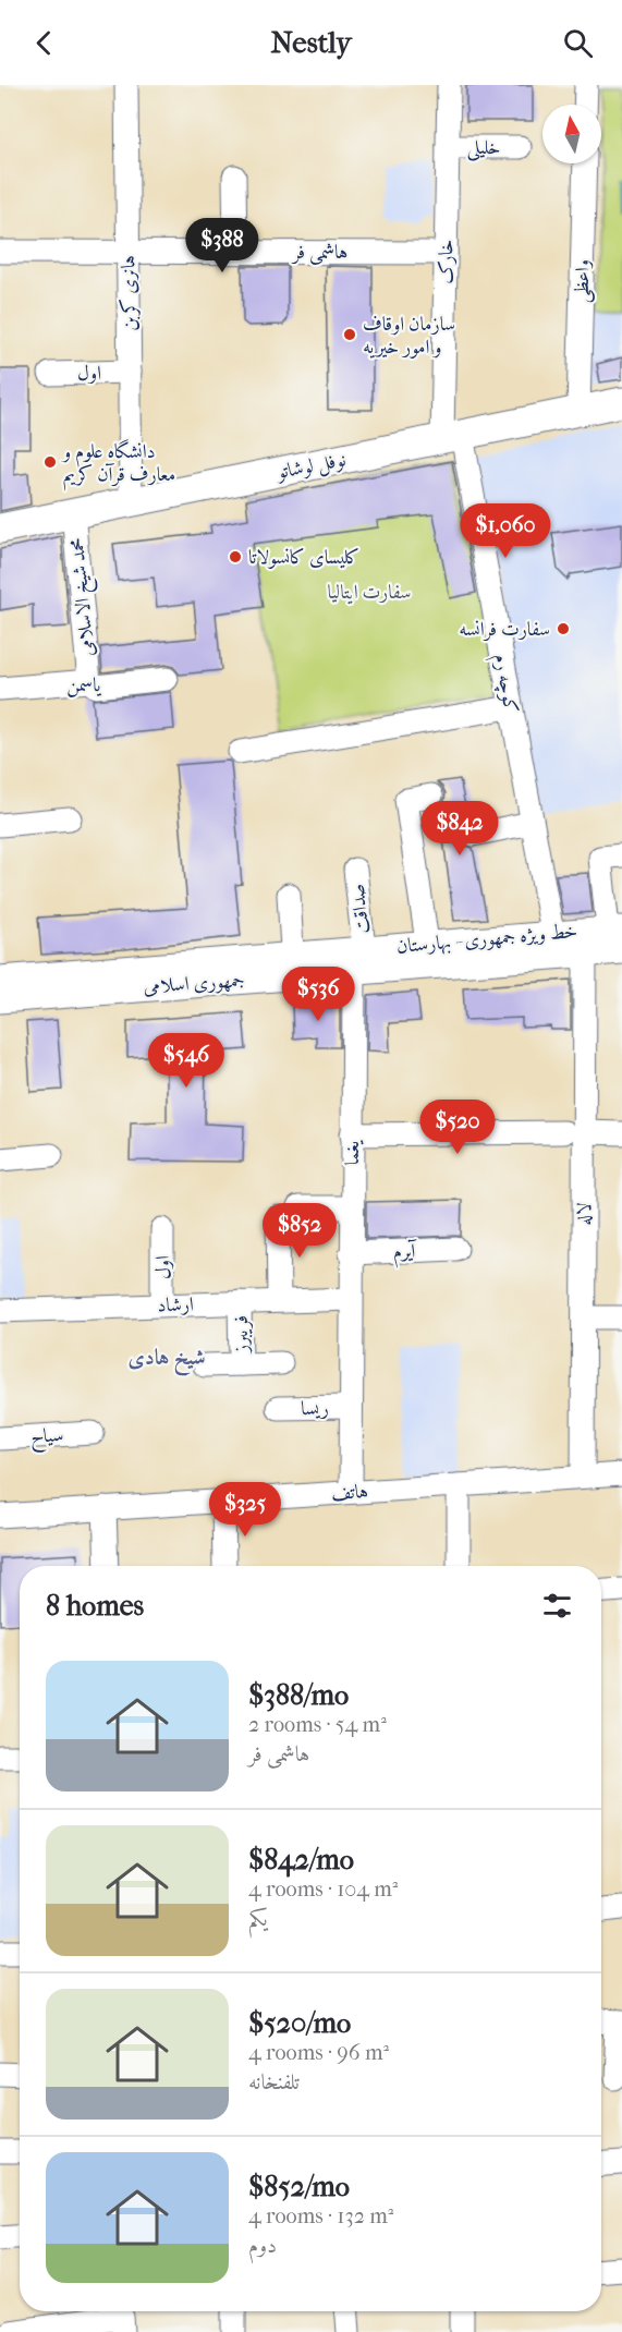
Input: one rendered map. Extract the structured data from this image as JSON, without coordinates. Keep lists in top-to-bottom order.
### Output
{
  "streets": {
    "main road": ["نوفل لوشاتو", "جمهوری اسلامی"],
    "street": [
      "خلیلی",
      "هاشمی فر",
      "خارک",
      "واعظی",
      "هانری کربن",
      "اول",
      "محمد شیخ الاسلامی",
      "کوچه رم",
      "یاسمن",
      "صداقت",
      "یغما",
      "لاله",
      "آیرم",
      "ارشاد",
      "فریبرز",
      "ریسا",
      "سیاح",
      "هاتف"
    ]
  },
  "crossings": [
    ["خلیلی", "خارک"],
    ["هاشمی فر", "خارک"],
    ["هاشمی فر", "هانری کربن"],
    ["خارک", "نوفل لوشاتو"],
    ["خارک", "کوچه رم"],
    ["واعظی", "نوفل لوشاتو"],
    ["هانری کربن", "اول"],
    ["هانری کربن", "نوفل لوشاتو"],
    ["اول", "ارشاد"],
    ["نوفل لوشاتو", "محمد شیخ الاسلامی"],
    ["نوفل لوشاتو", "کوچه رم"],
    ["محمد شیخ الاسلامی", "یاسمن"],
    ["کوچه رم", "جمهوری اسلامی"],
    ["صداقت", "جمهوری اسلامی"],
    ["صداقت", "یغما"],
    ["جمهوری اسلامی", "یغما"],
    ["جمهوری اسلامی", "لاله"],
    ["یغما", "آیرم"],
    ["یغما", "ارشاد"],
    ["یغما", "ریسا"],
    ["یغما", "هاتف"],
    ["لاله", "هاتف"],
    ["ارشاد", "فریبرز"]
  ],
  "districts": ["شیخ هادی"],
  "parks": ["سفارت ایتالیا"],
  "places": [
    "سازمان اوقاف و امور خيريه",
    "دانشگاه علوم و معارف قرآن کریم",
    "کلیسای کانسولاتا",
    "سفارت فرانسه"
  ],
  "north": "top",
  "page": {
    "header": "Nestly",
    "price": [
      "$388",
      "$1,060",
      "$842",
      "$536",
      "$546",
      "$520",
      "$852",
      "$325"
    ],
    "heading": "8 homes",
    "list": [
      {
        "name": "$388/mo",
        "note": "2 rooms · 54 m² · هاشمی فر"
      },
      {
        "name": "$842/mo",
        "note": "4 rooms · 104 m² · یکم"
      },
      {
        "name": "$520/mo",
        "note": "4 rooms · 96 m² · تلفنخانه"
      },
      {
        "name": "$852/mo",
        "note": "4 rooms · 132 m² · دوم"
      }
    ]
  }
}
